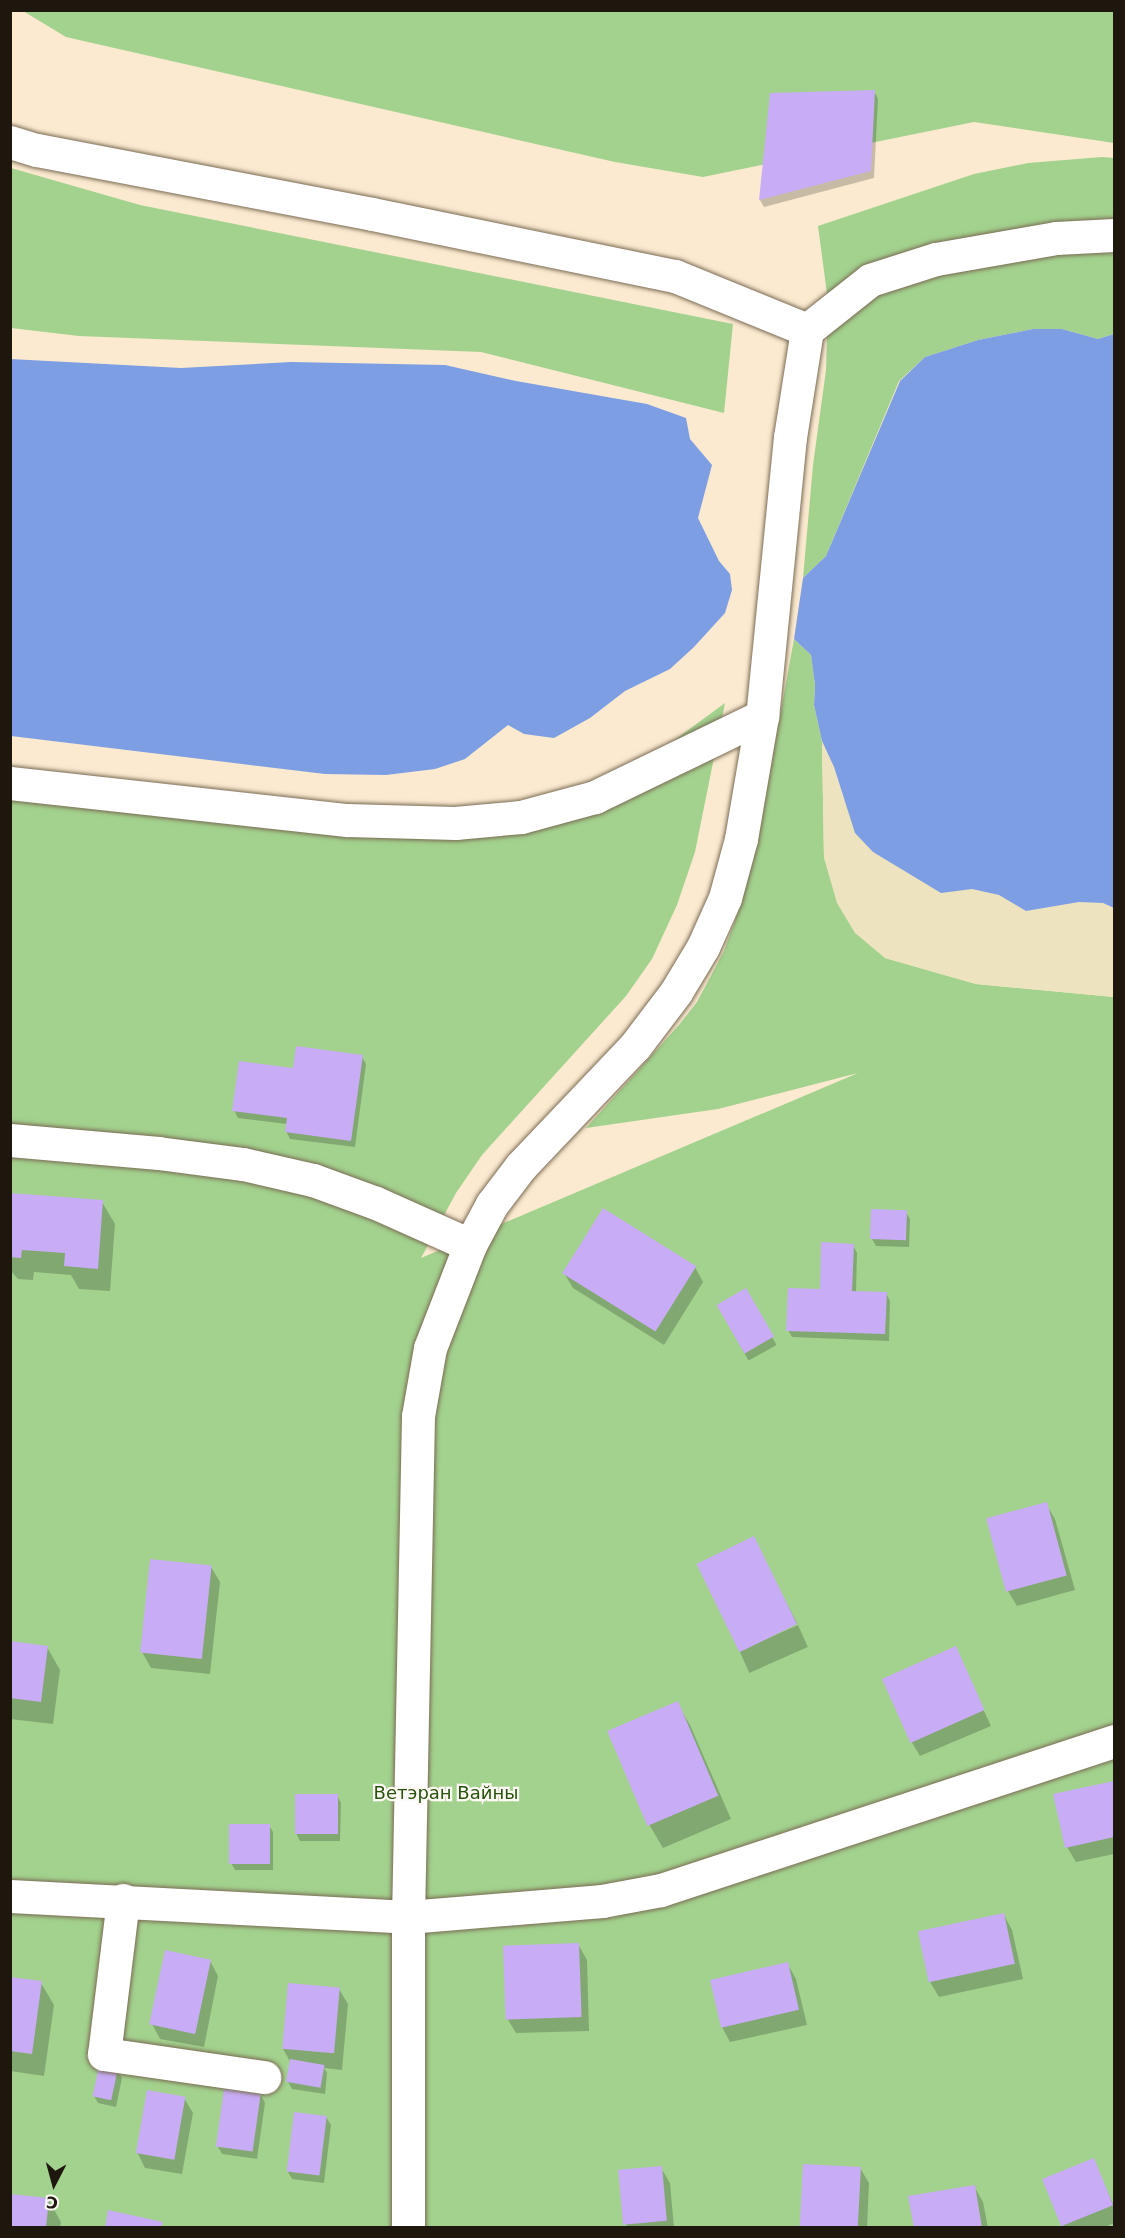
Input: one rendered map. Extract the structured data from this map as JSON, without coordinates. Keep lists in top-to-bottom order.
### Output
{
  "parks": ["Ветэран Вайны"],
  "north": "bottom"
}
